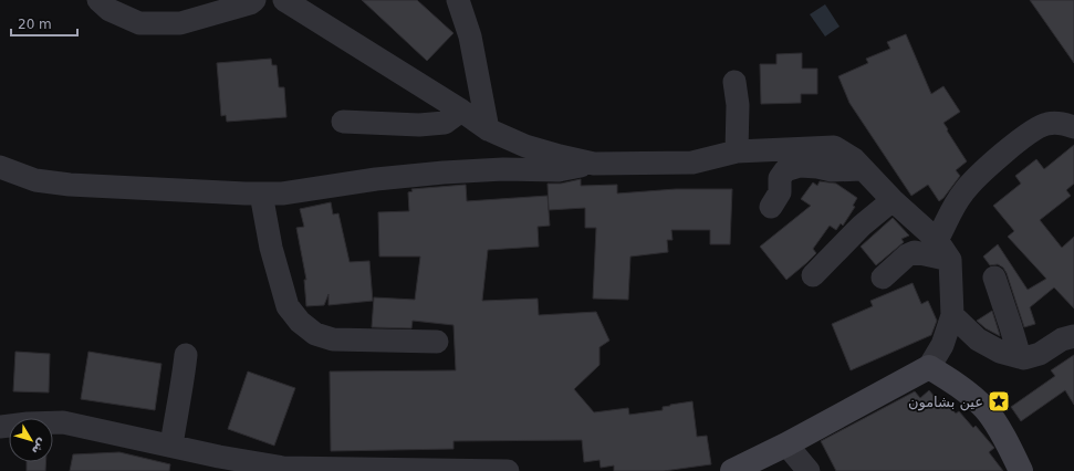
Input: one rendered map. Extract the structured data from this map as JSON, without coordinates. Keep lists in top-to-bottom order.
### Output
{
  "places": {
    "place": ["عين بشامون"]
  },
  "scale_bar": "20 m",
  "north": "bottom right"
}
